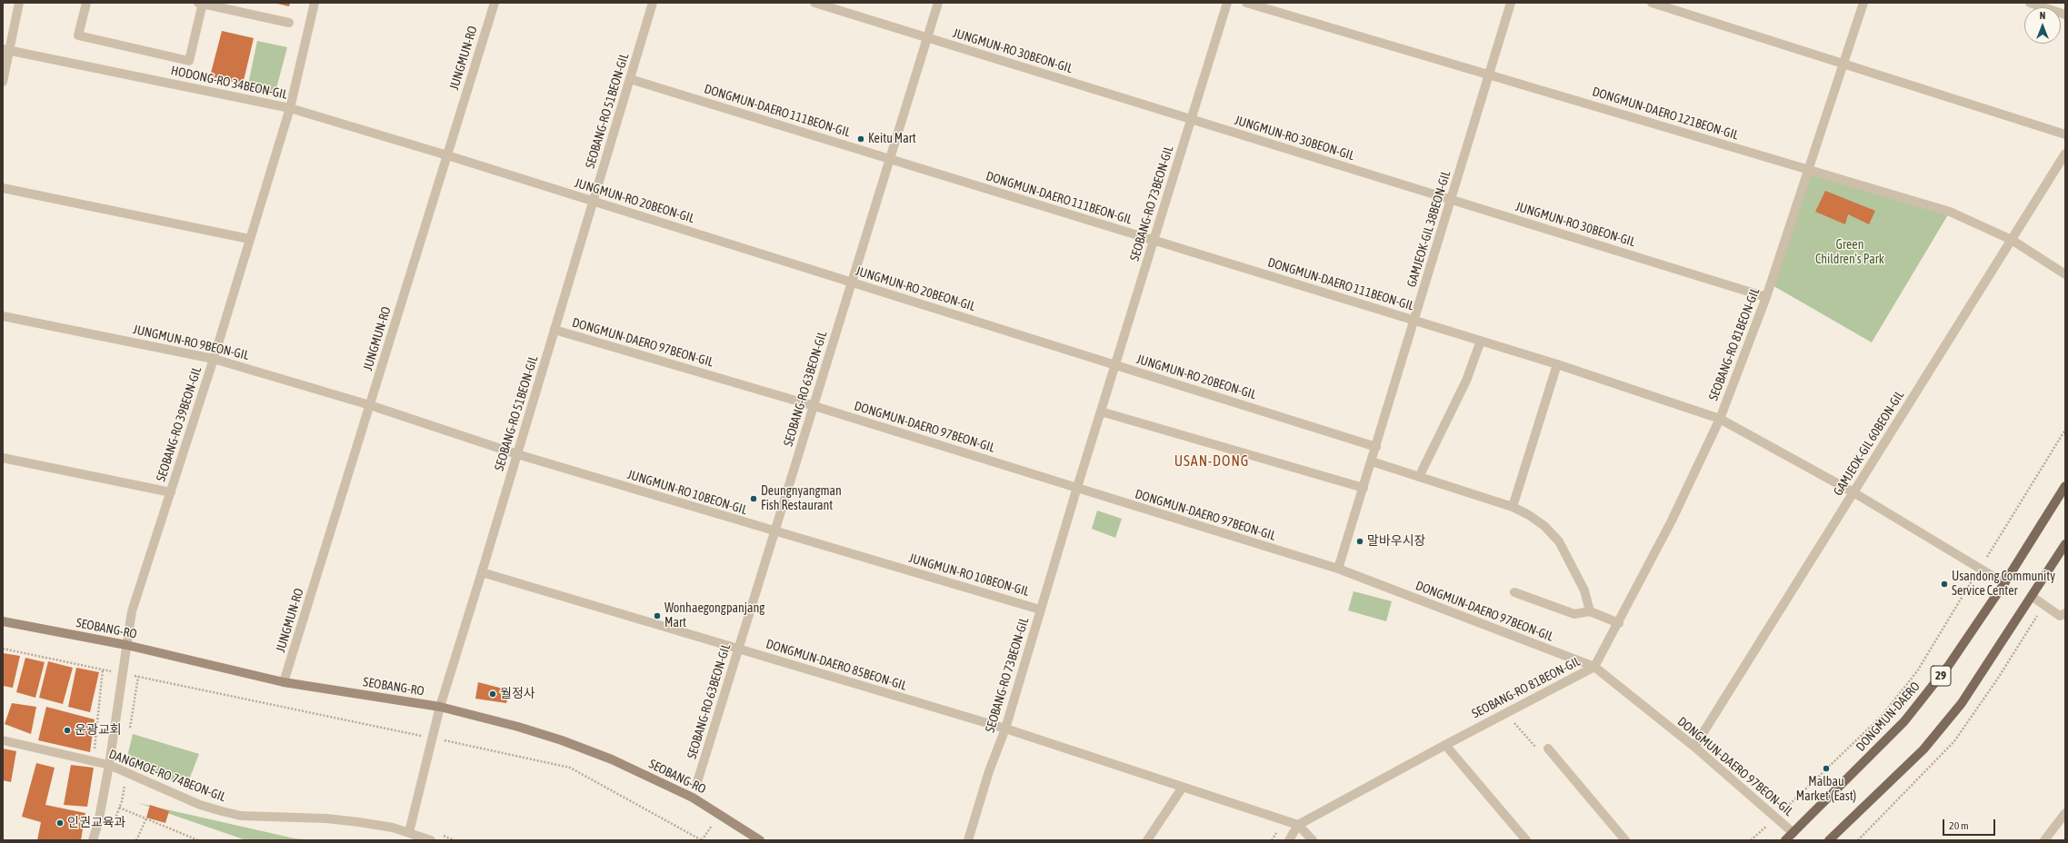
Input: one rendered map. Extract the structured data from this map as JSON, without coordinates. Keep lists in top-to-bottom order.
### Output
{
  "streets": {
    "main road": ["SEOBANG-RO", "29", "DONGMUN-DAERO"],
    "street": [
      "JUNGMUN-RO 30BEON-GIL",
      "JUNGMUN-RO",
      "HODONG-RO 34BEON-GIL",
      "SEOBANG-RO 51BEON-GIL",
      "DONGMUN-DAERO 111BEON-GIL",
      "DONGMUN-DAERO 121BEON-GIL",
      "JUNGMUN-RO 20BEON-GIL",
      "SEOBANG-RO 73BEON-GIL",
      "GAMJEOK-GIL 38BEON-GIL",
      "JUNGMUN-RO 9BEON-GIL",
      "DONGMUN-DAERO 97BEON-GIL",
      "SEOBANG-RO 81BEON-GIL",
      "SEOBANG-RO 63BEON-GIL",
      "SEOBANG-RO 39BEON-GIL",
      "GAMJEOK-GIL 60BEON-GIL",
      "JUNGMUN-RO 10BEON-GIL",
      "DONGMUN-DAERO 85BEON-GIL",
      "DANGMOE-RO 74BEON-GIL"
    ]
  },
  "crossings": [
    ["JUNGMUN-RO 30BEON-GIL", "SEOBANG-RO 73BEON-GIL"],
    ["JUNGMUN-RO 30BEON-GIL", "GAMJEOK-GIL 38BEON-GIL"],
    ["JUNGMUN-RO 30BEON-GIL", "SEOBANG-RO 81BEON-GIL"],
    ["JUNGMUN-RO 30BEON-GIL", "SEOBANG-RO 63BEON-GIL"],
    ["JUNGMUN-RO", "HODONG-RO 34BEON-GIL"],
    ["JUNGMUN-RO", "JUNGMUN-RO 20BEON-GIL"],
    ["JUNGMUN-RO", "JUNGMUN-RO 9BEON-GIL"],
    ["JUNGMUN-RO", "JUNGMUN-RO 10BEON-GIL"],
    ["JUNGMUN-RO", "SEOBANG-RO"],
    ["HODONG-RO 34BEON-GIL", "JUNGMUN-RO 20BEON-GIL"],
    ["HODONG-RO 34BEON-GIL", "SEOBANG-RO 39BEON-GIL"],
    ["SEOBANG-RO 51BEON-GIL", "DONGMUN-DAERO 111BEON-GIL"],
    ["SEOBANG-RO 51BEON-GIL", "JUNGMUN-RO 20BEON-GIL"],
    ["SEOBANG-RO 51BEON-GIL", "DONGMUN-DAERO 97BEON-GIL"],
    ["SEOBANG-RO 51BEON-GIL", "JUNGMUN-RO 10BEON-GIL"],
    ["SEOBANG-RO 51BEON-GIL", "SEOBANG-RO"],
    ["SEOBANG-RO 51BEON-GIL", "DONGMUN-DAERO 85BEON-GIL"],
    ["SEOBANG-RO 51BEON-GIL", "DANGMOE-RO 74BEON-GIL"],
    ["DONGMUN-DAERO 111BEON-GIL", "SEOBANG-RO 73BEON-GIL"],
    ["DONGMUN-DAERO 111BEON-GIL", "GAMJEOK-GIL 38BEON-GIL"],
    ["DONGMUN-DAERO 111BEON-GIL", "SEOBANG-RO 81BEON-GIL"],
    ["DONGMUN-DAERO 111BEON-GIL", "SEOBANG-RO 63BEON-GIL"],
    ["DONGMUN-DAERO 111BEON-GIL", "GAMJEOK-GIL 60BEON-GIL"],
    ["DONGMUN-DAERO 111BEON-GIL", "DONGMUN-DAERO"],
    ["DONGMUN-DAERO 121BEON-GIL", "GAMJEOK-GIL 38BEON-GIL"],
    ["DONGMUN-DAERO 121BEON-GIL", "SEOBANG-RO 81BEON-GIL"],
    ["DONGMUN-DAERO 121BEON-GIL", "GAMJEOK-GIL 60BEON-GIL"],
    ["JUNGMUN-RO 20BEON-GIL", "SEOBANG-RO 73BEON-GIL"],
    ["JUNGMUN-RO 20BEON-GIL", "GAMJEOK-GIL 38BEON-GIL"],
    ["JUNGMUN-RO 20BEON-GIL", "SEOBANG-RO 63BEON-GIL"],
    ["SEOBANG-RO 73BEON-GIL", "DONGMUN-DAERO 97BEON-GIL"],
    ["SEOBANG-RO 73BEON-GIL", "JUNGMUN-RO 10BEON-GIL"],
    ["SEOBANG-RO 73BEON-GIL", "DONGMUN-DAERO 85BEON-GIL"],
    ["GAMJEOK-GIL 38BEON-GIL", "DONGMUN-DAERO 97BEON-GIL"],
    ["JUNGMUN-RO 9BEON-GIL", "SEOBANG-RO 39BEON-GIL"],
    ["JUNGMUN-RO 9BEON-GIL", "JUNGMUN-RO 10BEON-GIL"],
    ["DONGMUN-DAERO 97BEON-GIL", "SEOBANG-RO 81BEON-GIL"],
    ["DONGMUN-DAERO 97BEON-GIL", "SEOBANG-RO 63BEON-GIL"],
    ["DONGMUN-DAERO 97BEON-GIL", "GAMJEOK-GIL 60BEON-GIL"],
    ["DONGMUN-DAERO 97BEON-GIL", "DONGMUN-DAERO"],
    ["SEOBANG-RO 81BEON-GIL", "DONGMUN-DAERO 85BEON-GIL"],
    ["SEOBANG-RO 63BEON-GIL", "JUNGMUN-RO 10BEON-GIL"],
    ["SEOBANG-RO 63BEON-GIL", "DONGMUN-DAERO 85BEON-GIL"],
    ["SEOBANG-RO 39BEON-GIL", "SEOBANG-RO"],
    ["SEOBANG-RO 39BEON-GIL", "DANGMOE-RO 74BEON-GIL"]
  ],
  "districts": ["USAN-DONG"],
  "parks": ["Green Children's Park"],
  "places": [
    "Keitu Mart",
    "Deungnyangman Fish Restaurant",
    "말바우시장",
    "Usandong Community Service Center",
    "Wonhaegongpanjang Mart",
    "월정사",
    "운광교회",
    "Malbau Market (East)",
    "인권교육과"
  ],
  "scale_bar": "20 m",
  "north": "top"
}
